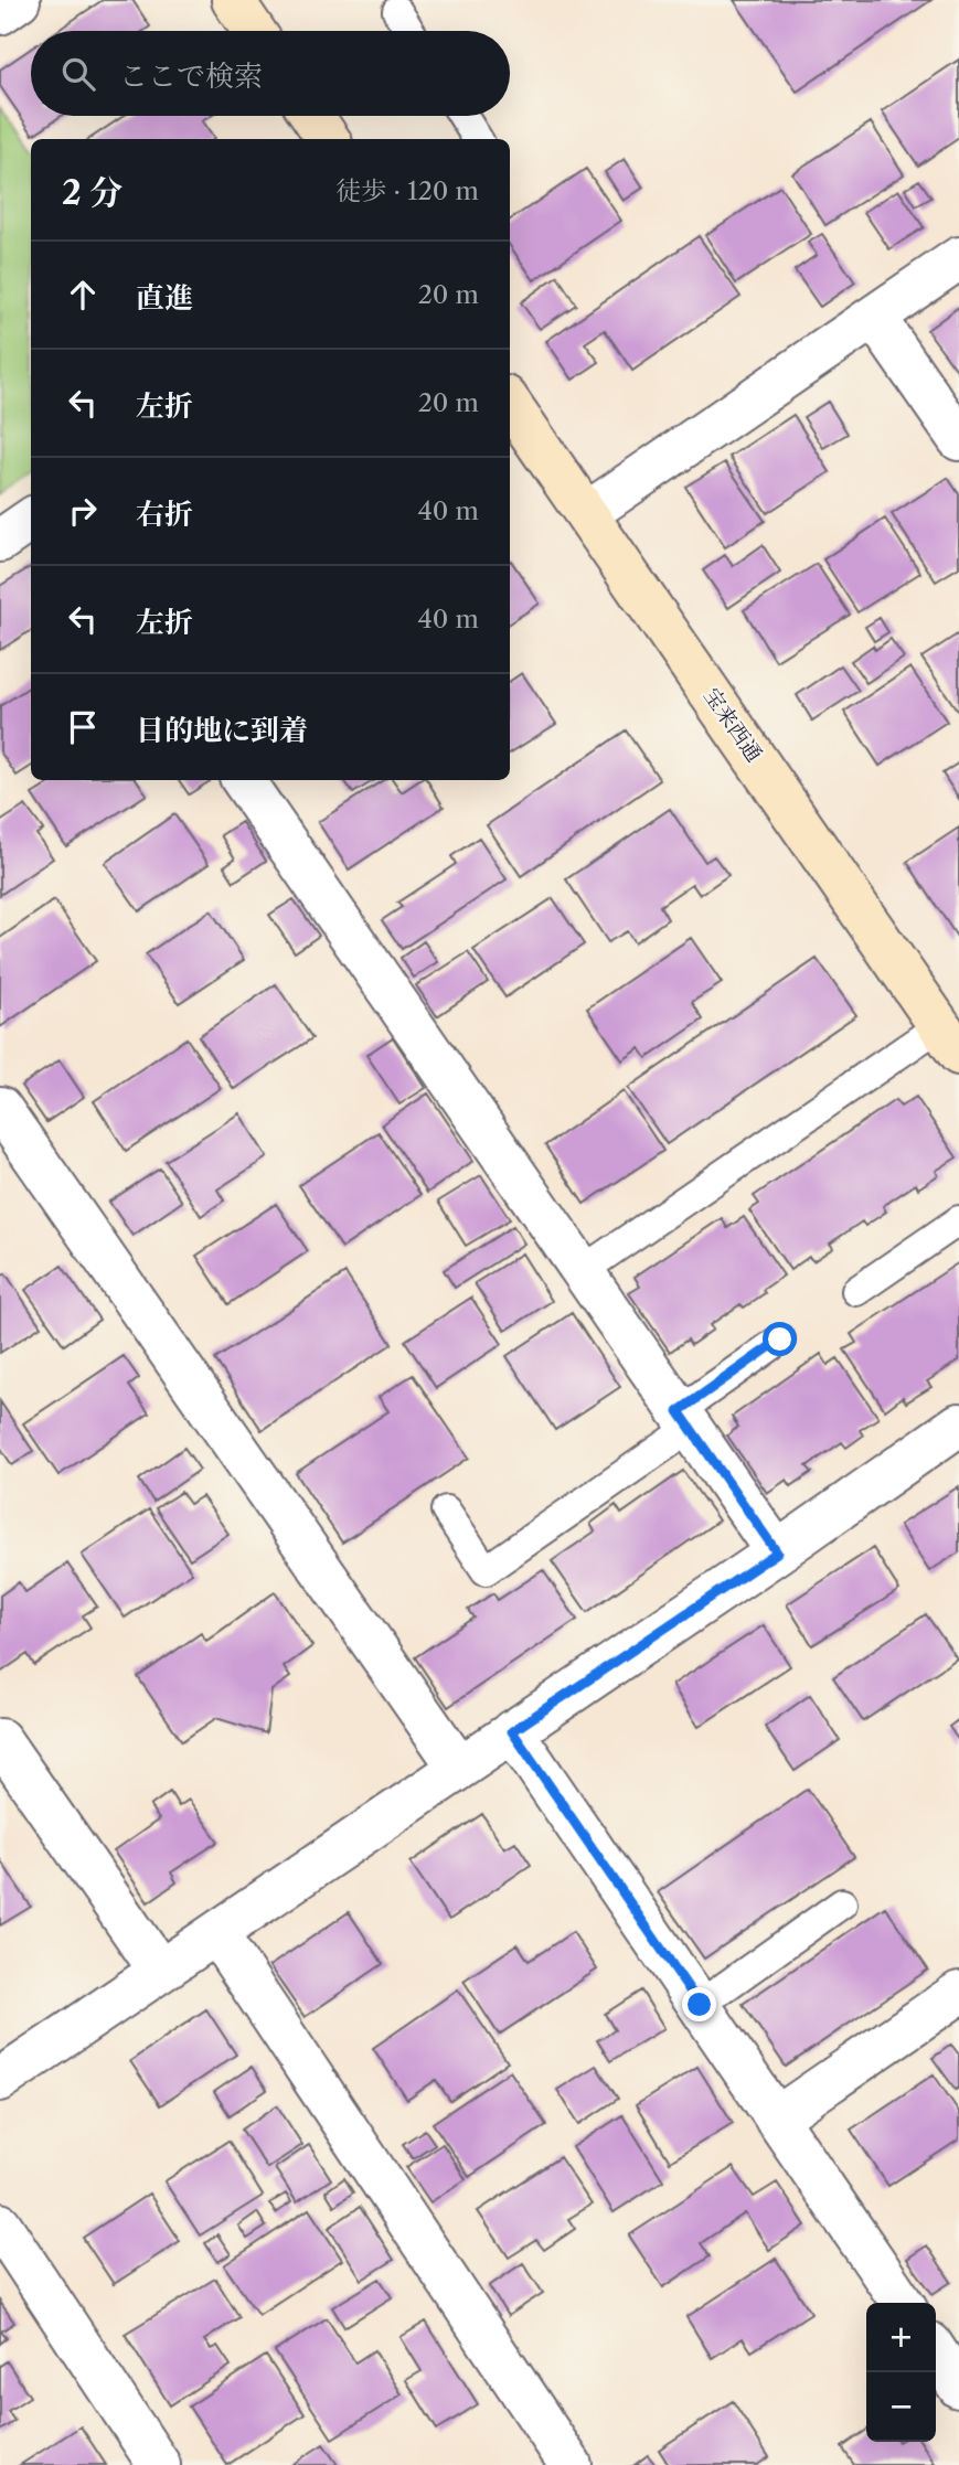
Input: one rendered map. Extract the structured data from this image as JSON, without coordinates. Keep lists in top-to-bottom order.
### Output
{
  "streets": {
    "street": ["宝来西通"]
  },
  "page": {
    "search": "ここで検索",
    "heading": ["2 分", "徒歩 · 120 m"],
    "list": [
      ["直進", "20 m"],
      ["左折", "20 m"],
      ["右折", "40 m"],
      ["左折", "40 m"],
      "目的地に到着"
    ],
    "map_buttons": ["+", "−"]
  }
}
